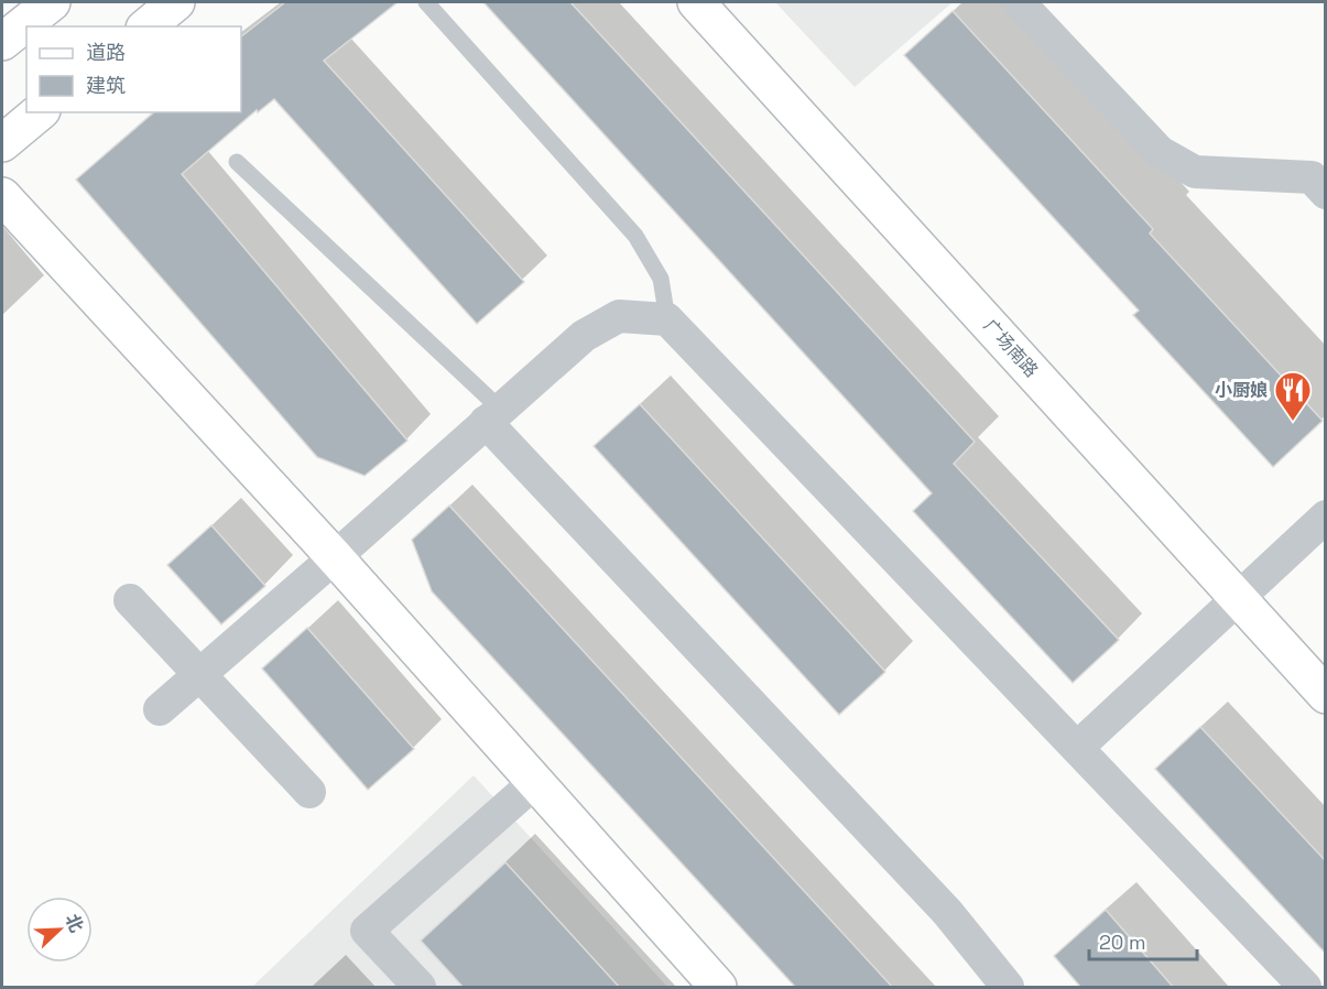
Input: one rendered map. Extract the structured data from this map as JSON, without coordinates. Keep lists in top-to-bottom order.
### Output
{
  "streets": {
    "street": ["广场南路"]
  },
  "places": {
    "restaurant": ["小厨娘"]
  },
  "legend": ["道路", "建筑"],
  "scale_bar": "20 m",
  "north": "top right"
}
